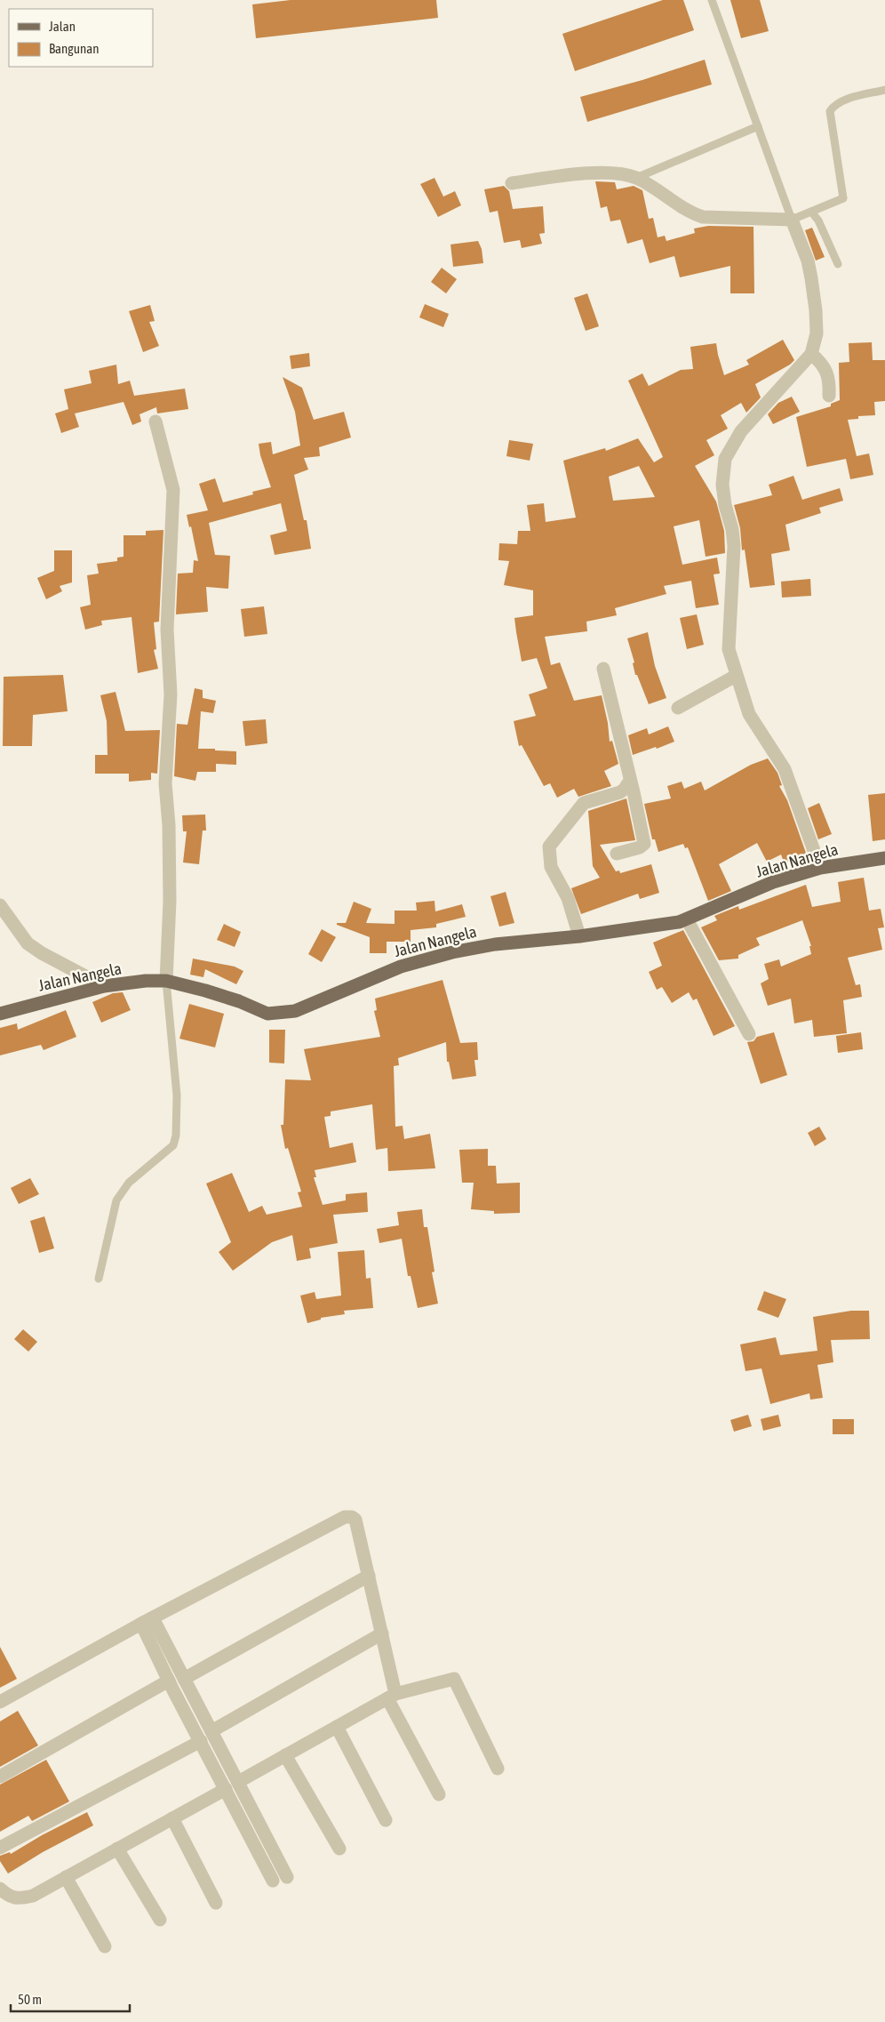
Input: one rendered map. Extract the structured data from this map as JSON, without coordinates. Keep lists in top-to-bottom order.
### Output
{
  "streets": {
    "main road": ["Jalan Nangela"]
  },
  "legend": ["Jalan", "Bangunan"],
  "scale_bar": "50 m"
}
